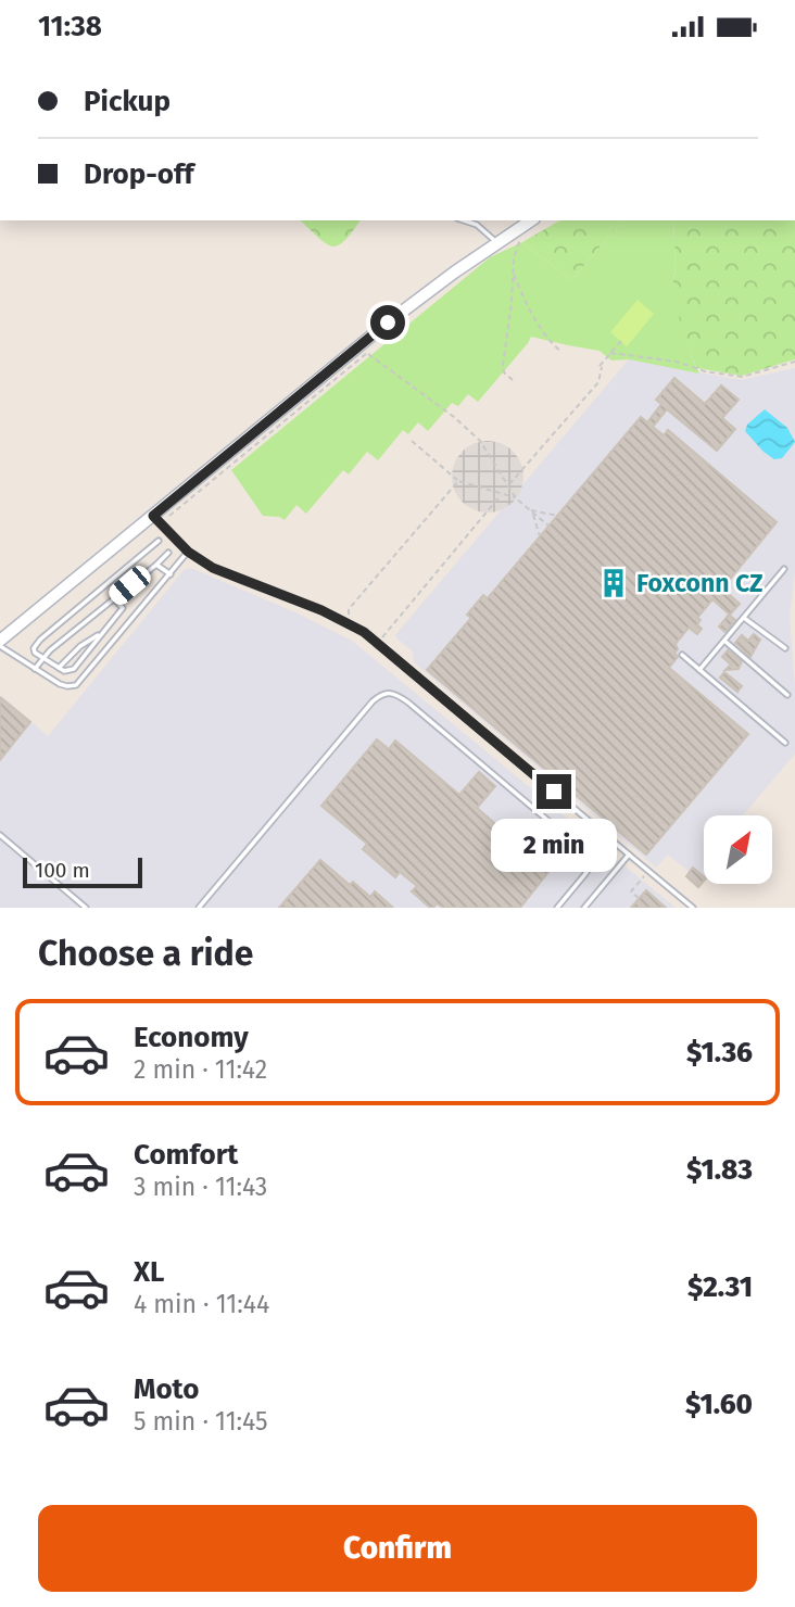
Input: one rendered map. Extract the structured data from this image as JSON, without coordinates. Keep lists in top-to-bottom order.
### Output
{
  "places": {
    "building": ["Foxconn CZ"]
  },
  "scale_bar": "100 m",
  "north": "top right",
  "page": {
    "status": "11:38",
    "banner": ["Pickup", "Drop-off"],
    "bubble": "2 min",
    "scale": "100 m",
    "heading": "Choose a ride",
    "list": [
      {
        "name": "Economy",
        "note": "2 min · 11:42",
        "value": "$1.36"
      },
      {
        "name": "Comfort",
        "note": "3 min · 11:43",
        "value": "$1.83"
      },
      {
        "name": "XL",
        "note": "4 min · 11:44",
        "value": "$2.31"
      },
      {
        "name": "Moto",
        "note": "5 min · 11:45",
        "value": "$1.60"
      }
    ],
    "buttons": "Confirm"
  }
}
